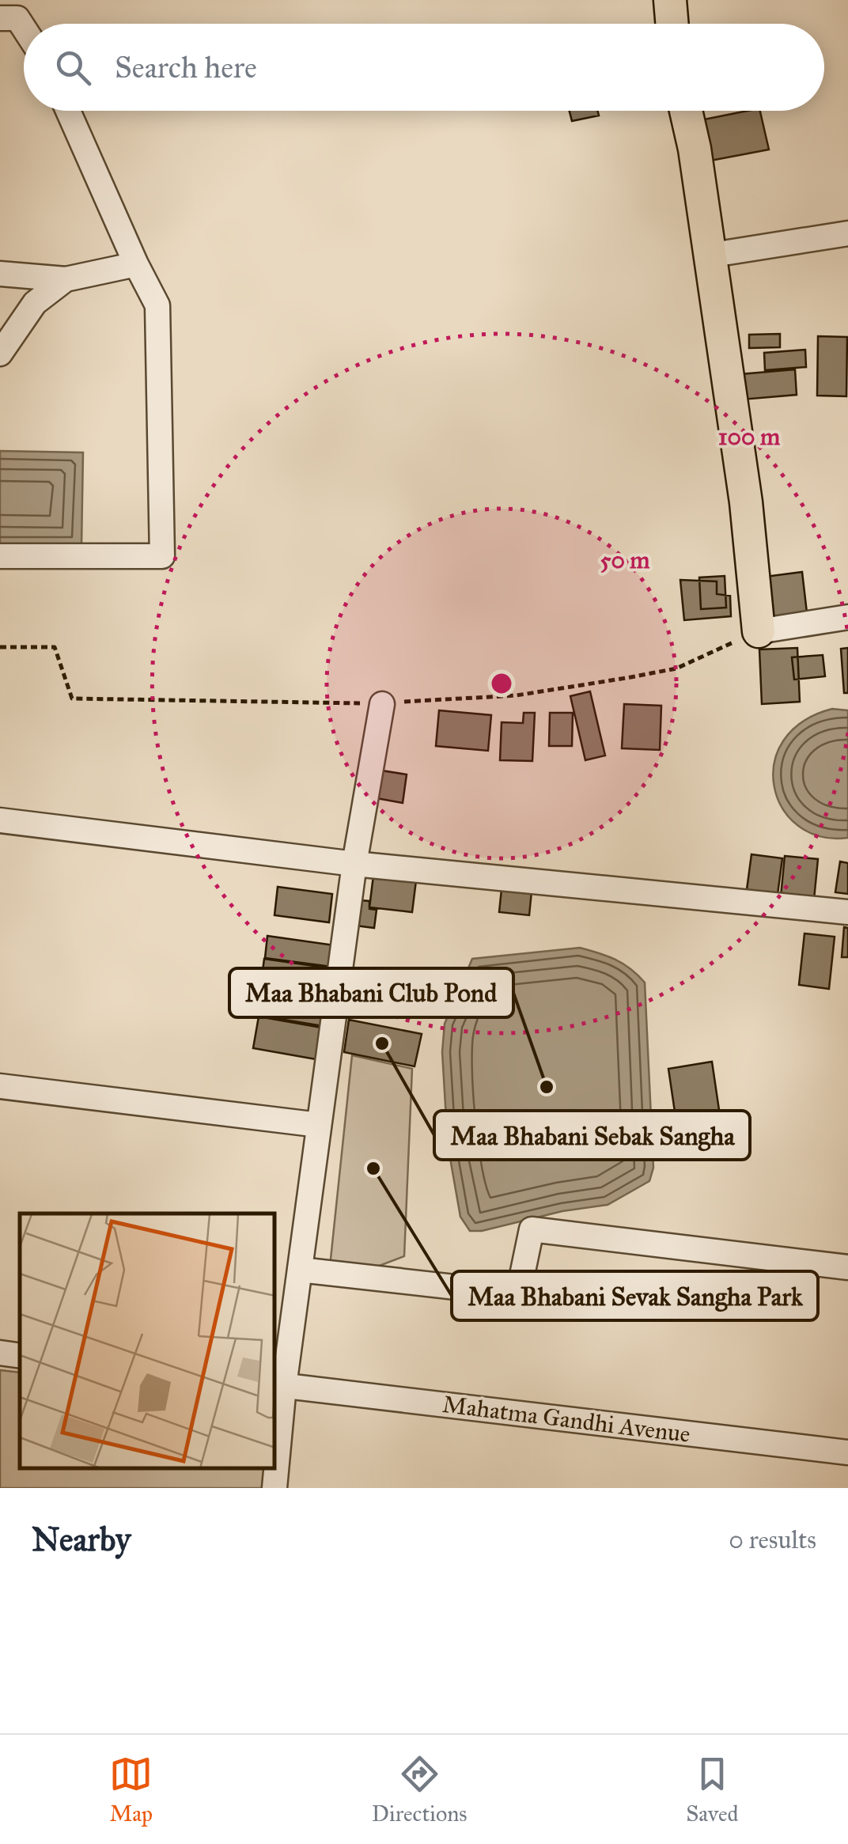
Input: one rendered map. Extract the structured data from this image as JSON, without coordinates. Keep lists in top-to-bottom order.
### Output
{
  "streets": {
    "street": ["Mahatma Gandhi Avenue"]
  },
  "places": ["Maa Bhabani Sebak Sangha", "Maa Bhabani Club Pond", "Maa Bhabani Sevak Sangha Park"],
  "page": {
    "search": "Search here",
    "heading": ["Nearby", "0 results"],
    "nav": ["Map", "Directions", "Saved"]
  },
  "rings": ["100 m", "50 m"]
}
